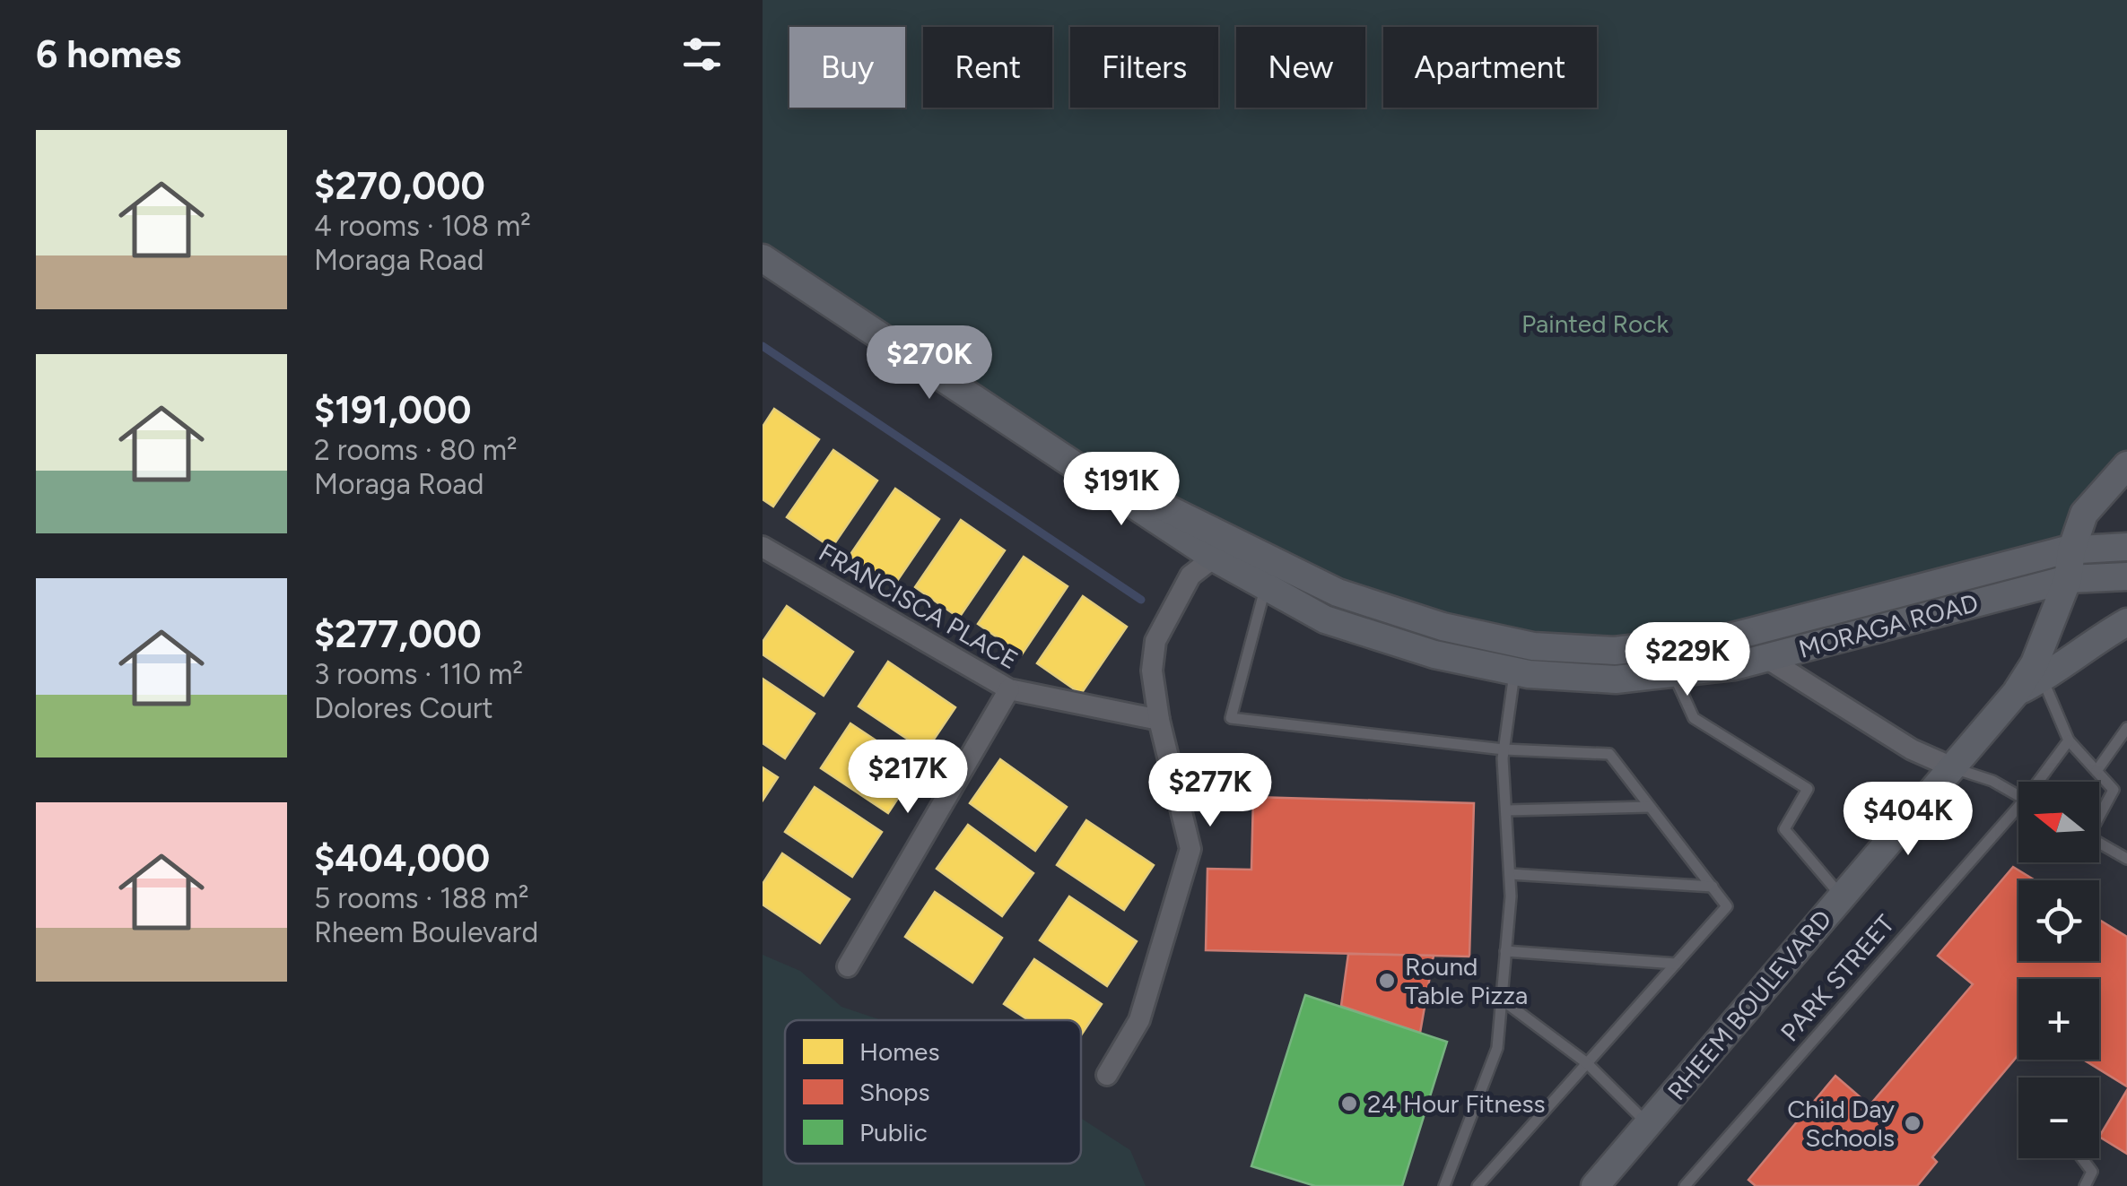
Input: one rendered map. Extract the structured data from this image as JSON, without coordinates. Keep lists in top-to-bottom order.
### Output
{
  "streets": {
    "main road": ["MORAGA ROAD", "RHEEM BOULEVARD"],
    "street": ["FRANCISCA PLACE"],
    "lane": ["PARK STREET"]
  },
  "crossings": [
    ["MORAGA ROAD", "RHEEM BOULEVARD"]
  ],
  "parks": ["Painted Rock"],
  "places": ["Round Table Pizza", "24 Hour Fitness", "Child Day Schools"],
  "legend": ["Homes", "Shops", "Public"],
  "north": "left",
  "page": {
    "heading": "6 homes",
    "chip": [
      "Buy",
      "Rent",
      "Filters",
      "New",
      "Apartment"
    ],
    "list": [
      {
        "name": "$270,000",
        "note": "4 rooms · 108 m² · Moraga Road"
      },
      {
        "name": "$191,000",
        "note": "2 rooms · 80 m² · Moraga Road"
      },
      {
        "name": "$277,000",
        "note": "3 rooms · 110 m² · Dolores Court"
      },
      {
        "name": "$404,000",
        "note": "5 rooms · 188 m² · Rheem Boulevard"
      }
    ],
    "price": [
      "$270K",
      "$191K",
      "$229K",
      "$217K",
      "$277K",
      "$404K"
    ],
    "map_buttons": ["+", "−"]
  }
}
